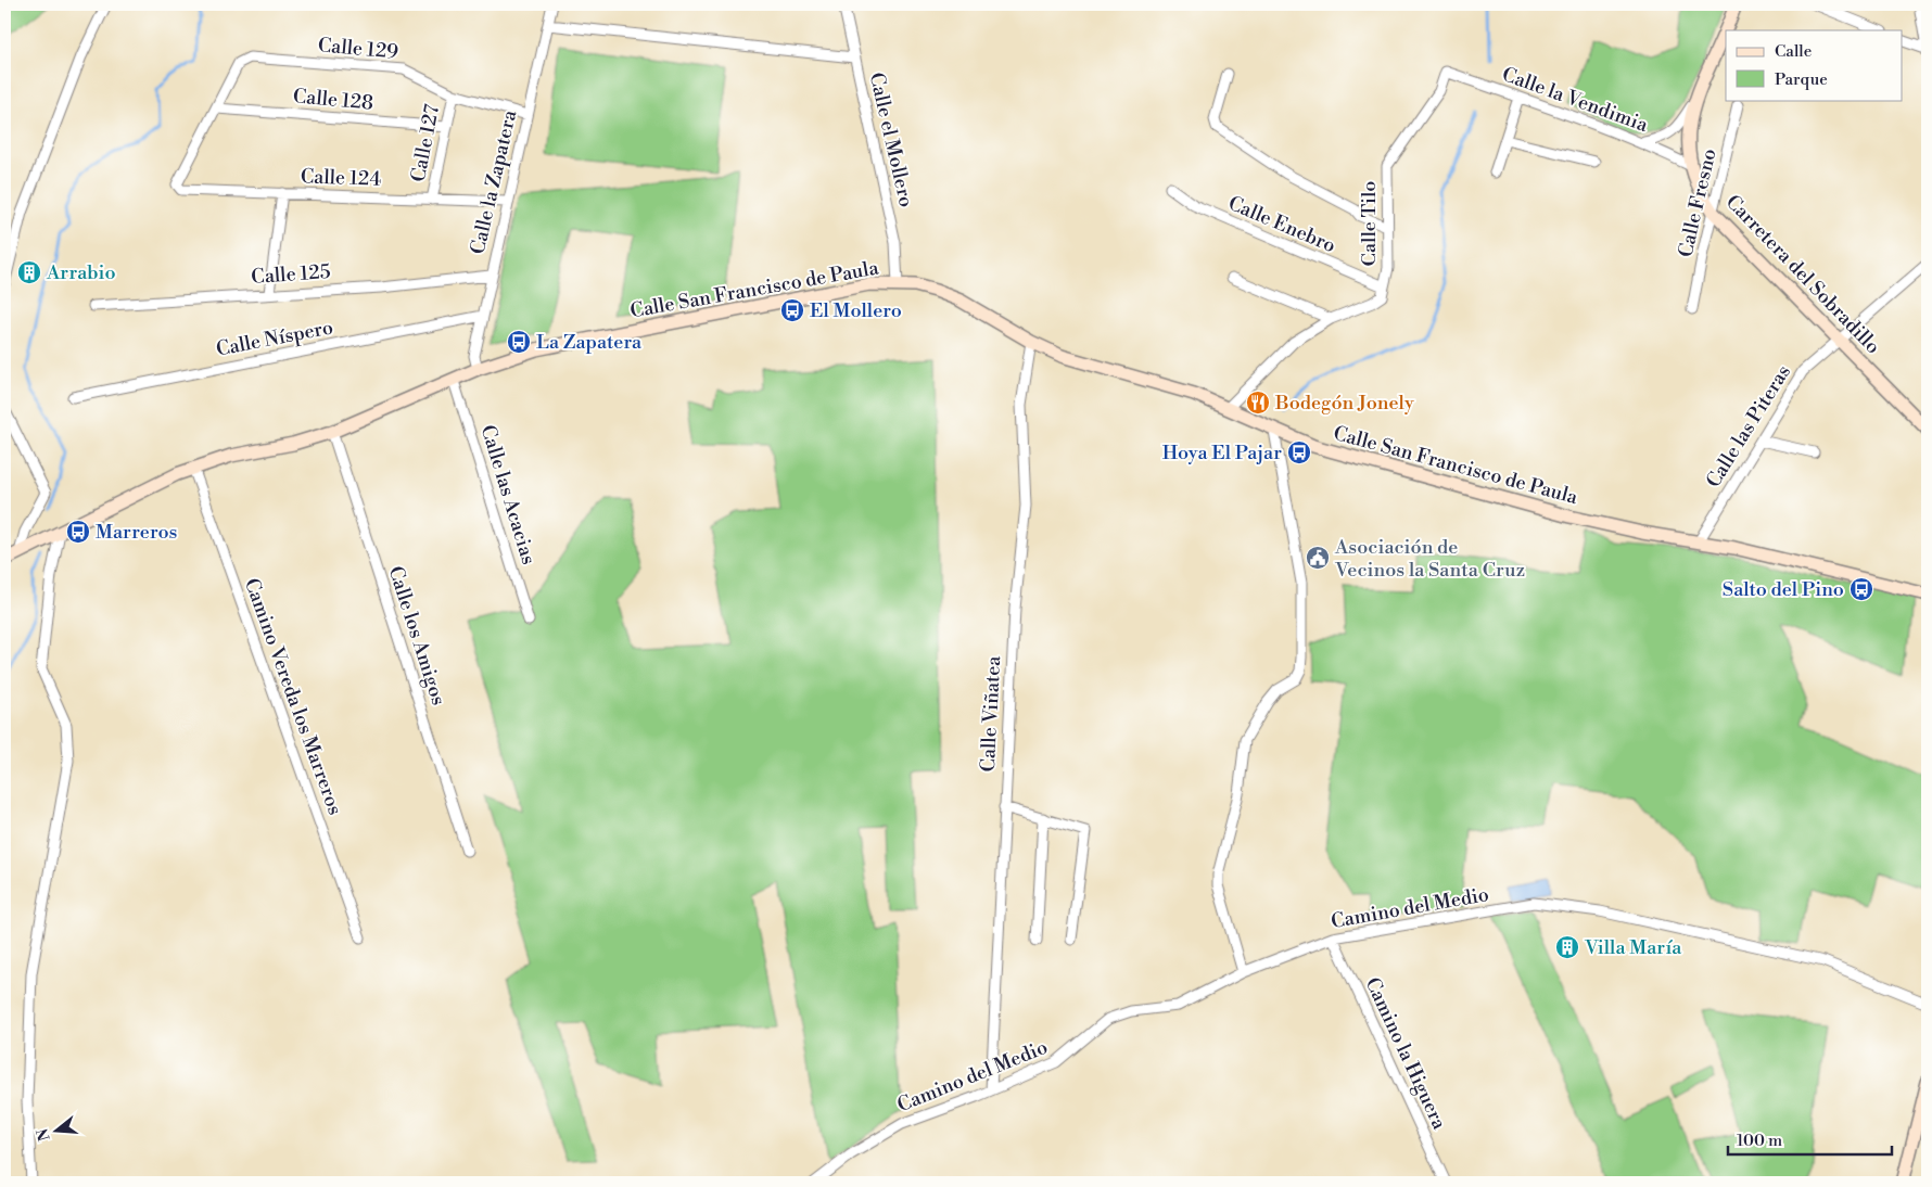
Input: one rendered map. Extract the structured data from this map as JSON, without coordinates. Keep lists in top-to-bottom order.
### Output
{
  "streets": {
    "main road": ["Carretera del Sobradillo", "Calle San Francisco de Paula"],
    "street": [
      "Calle 129",
      "Calle 128",
      "Calle la Vendimia",
      "Calle el Mollero",
      "Calle 127",
      "Calle 124",
      "Calle la Zapatera",
      "Calle Fresno",
      "Calle Tilo",
      "Calle Enebro",
      "Calle 125",
      "Calle Níspero",
      "Calle las Piteras",
      "Calle las Acacias",
      "Calle los Amigos",
      "Camino Vereda los Marreros",
      "Calle Viñatea",
      "Camino del Medio",
      "Camino la Higuera"
    ]
  },
  "crossings": [
    ["Calle 129", "Calle 128"],
    ["Calle 129", "Calle 127"],
    ["Calle 129", "Calle 124"],
    ["Calle 129", "Calle la Zapatera"],
    ["Calle 128", "Calle 127"],
    ["Calle 128", "Calle 124"],
    ["Calle la Vendimia", "Calle Tilo"],
    ["Calle la Vendimia", "Carretera del Sobradillo"],
    ["Calle el Mollero", "Calle San Francisco de Paula"],
    ["Calle 127", "Calle 124"],
    ["Calle 124", "Calle la Zapatera"],
    ["Calle la Zapatera", "Calle 125"],
    ["Calle la Zapatera", "Calle San Francisco de Paula"],
    ["Calle la Zapatera", "Calle Níspero"],
    ["Calle Fresno", "Carretera del Sobradillo"],
    ["Calle Tilo", "Calle Enebro"],
    ["Calle Tilo", "Calle San Francisco de Paula"],
    ["Carretera del Sobradillo", "Calle las Piteras"],
    ["Calle San Francisco de Paula", "Calle las Piteras"],
    ["Calle San Francisco de Paula", "Calle las Acacias"],
    ["Calle San Francisco de Paula", "Calle los Amigos"],
    ["Calle San Francisco de Paula", "Camino Vereda los Marreros"],
    ["Calle San Francisco de Paula", "Calle Viñatea"],
    ["Calle Viñatea", "Camino del Medio"],
    ["Camino del Medio", "Camino la Higuera"]
  ],
  "places": {
    "building": ["Arrabio", "Villa María"],
    "bus stop": [
      "El Mollero",
      "La Zapatera",
      "Hoya El Pajar",
      "Marreros",
      "Salto del Pino"
    ],
    "restaurant": ["Bodegón Jonely"],
    "public building": ["Asociación de Vecinos la Santa Cruz"]
  },
  "legend": ["Calle", "Parque"],
  "scale_bar": "100 m",
  "north": "left"
}
